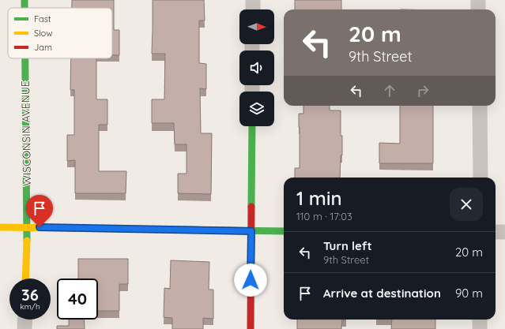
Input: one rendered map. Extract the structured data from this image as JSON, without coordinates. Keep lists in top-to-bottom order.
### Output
{
  "streets": {
    "street": ["WISCONSIN AVENUE"]
  },
  "legend": ["Fast", "Slow", "Jam"],
  "north": "right",
  "page": {
    "turn": ["20 m", "9th Street"],
    "heading": ["1 min", "110 m · 17:03"],
    "list": [
      {
        "name": "Turn left",
        "note": "9th Street",
        "value": "20 m"
      },
      {
        "name": "Arrive at destination",
        "value": "90 m"
      }
    ],
    "speed": "36 km/h",
    "limit": "40"
  }
}
